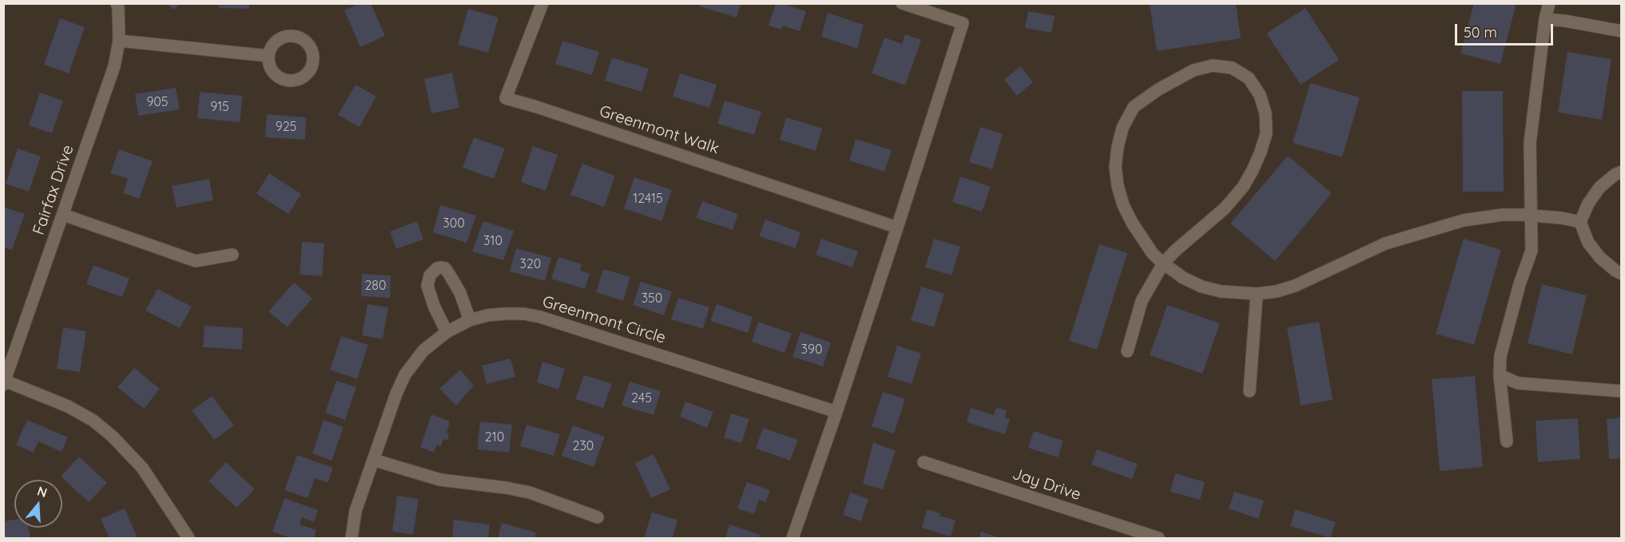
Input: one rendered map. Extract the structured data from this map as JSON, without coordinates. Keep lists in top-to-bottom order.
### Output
{
  "streets": {
    "street": [
      "Greenmont Walk",
      "Fairfax Drive",
      "Greenmont Circle",
      "Jay Drive"
    ]
  },
  "house_numbers": [
    "905",
    "915",
    "925",
    "12415",
    "300",
    "310",
    "320",
    "280",
    "350",
    "390",
    "245",
    "210",
    "230"
  ],
  "scale_bar": "50 m",
  "north": "top"
}
